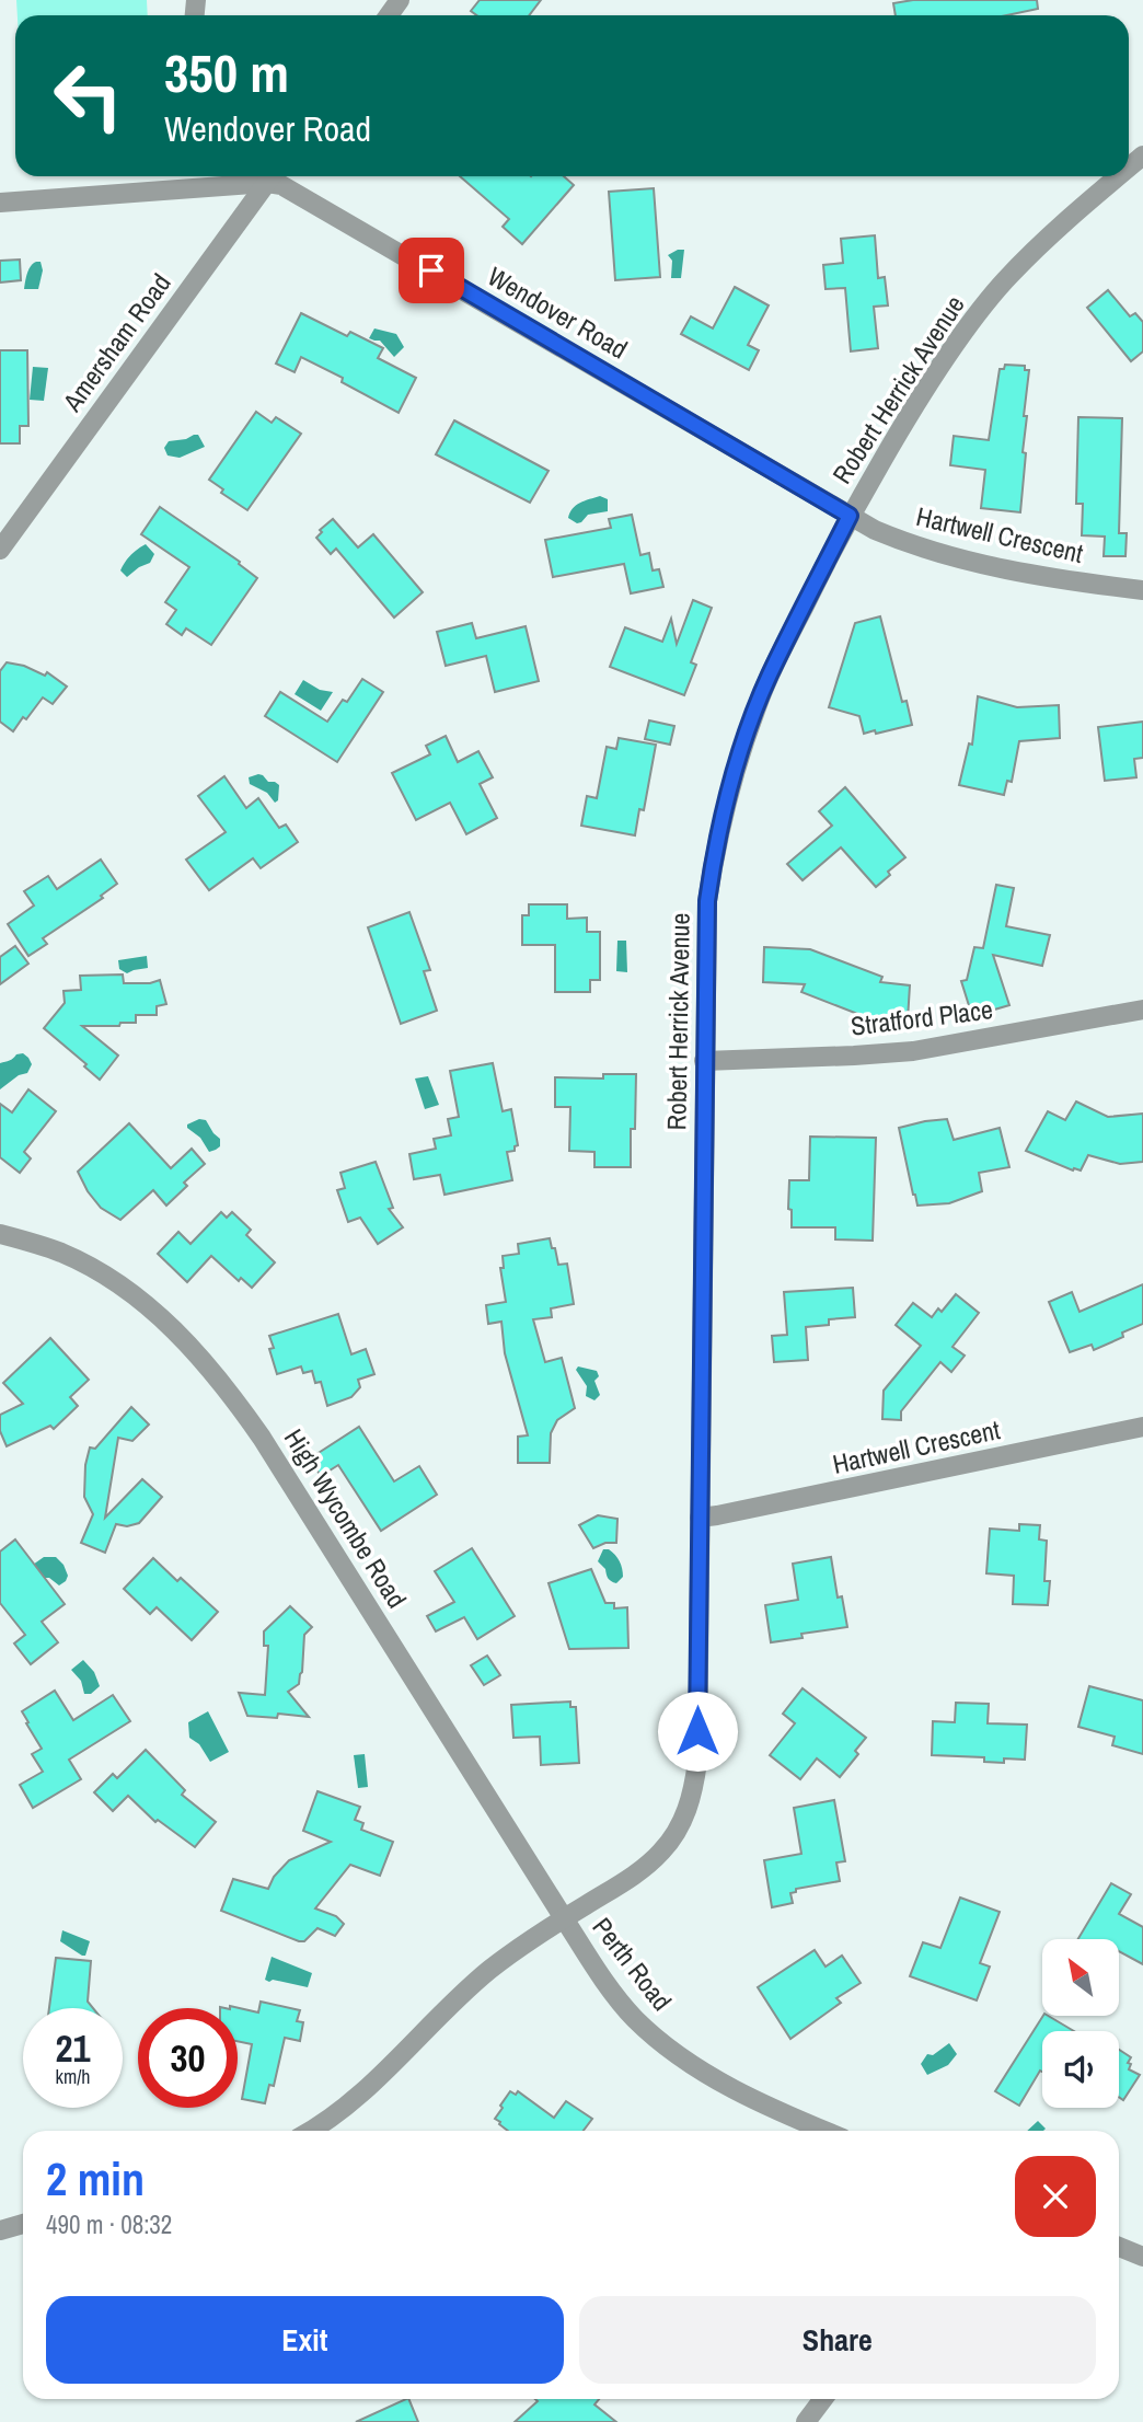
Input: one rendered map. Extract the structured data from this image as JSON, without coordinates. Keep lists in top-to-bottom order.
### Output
{
  "streets": {
    "street": [
      "Wendover Road",
      "Amersham Road",
      "Robert Herrick Avenue",
      "Hartwell Crescent",
      "Stratford Place",
      "High Wycombe Road",
      "Perth Road"
    ]
  },
  "crossings": [
    ["Wendover Road", "Robert Herrick Avenue"],
    ["Wendover Road", "Hartwell Crescent"],
    ["Robert Herrick Avenue", "Hartwell Crescent"],
    ["Robert Herrick Avenue", "Stratford Place"],
    ["Robert Herrick Avenue", "High Wycombe Road"],
    ["Robert Herrick Avenue", "Perth Road"],
    ["High Wycombe Road", "Perth Road"]
  ],
  "north": "top left",
  "page": {
    "turn": ["350 m", "Wendover Road"],
    "speed": "21 km/h",
    "limit": "30",
    "heading": ["2 min", "490 m · 08:32"],
    "buttons": ["Exit", "Share"]
  }
}
